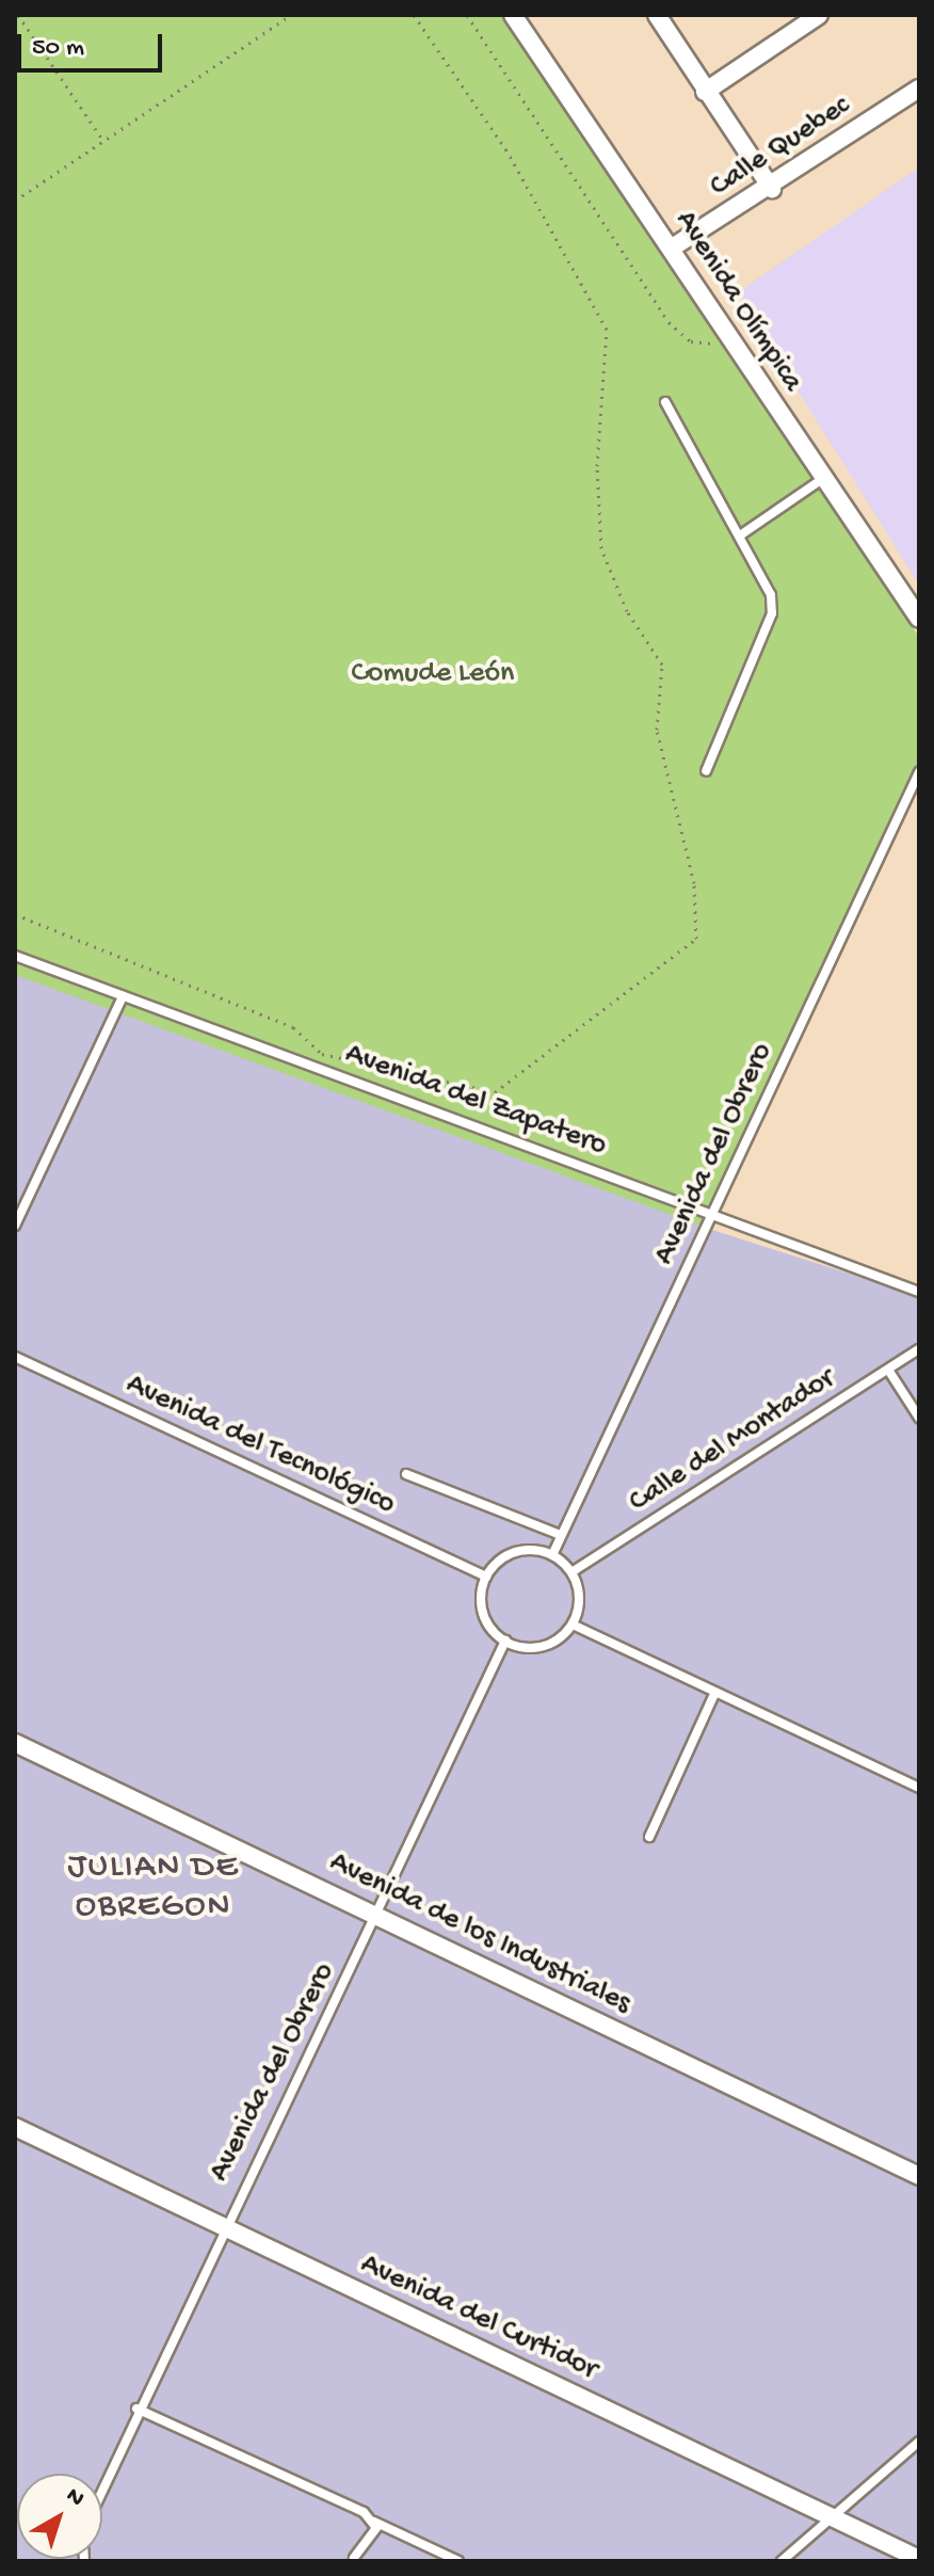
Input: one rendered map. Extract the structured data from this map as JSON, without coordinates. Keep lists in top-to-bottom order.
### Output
{
  "streets": {
    "street": [
      "Calle Quebec",
      "Avenida Olímpica",
      "Avenida de los Industriales",
      "Avenida del Curtidor"
    ],
    "lane": [
      "Avenida del Zapatero",
      "Avenida del Obrero",
      "Calle del Montador",
      "Avenida del Tecnológico"
    ]
  },
  "crossings": [
    ["Calle Quebec", "Avenida Olímpica"],
    ["Avenida del Zapatero", "Avenida del Obrero"],
    ["Avenida del Obrero", "Calle del Montador"],
    ["Avenida del Obrero", "Avenida del Tecnológico"],
    ["Avenida del Obrero", "Avenida de los Industriales"],
    ["Avenida del Obrero", "Avenida del Curtidor"],
    ["Calle del Montador", "Avenida del Tecnológico"]
  ],
  "districts": ["JULIAN DE OBREGON"],
  "parks": ["Comude León"],
  "scale_bar": "50 m",
  "north": "top right"
}
